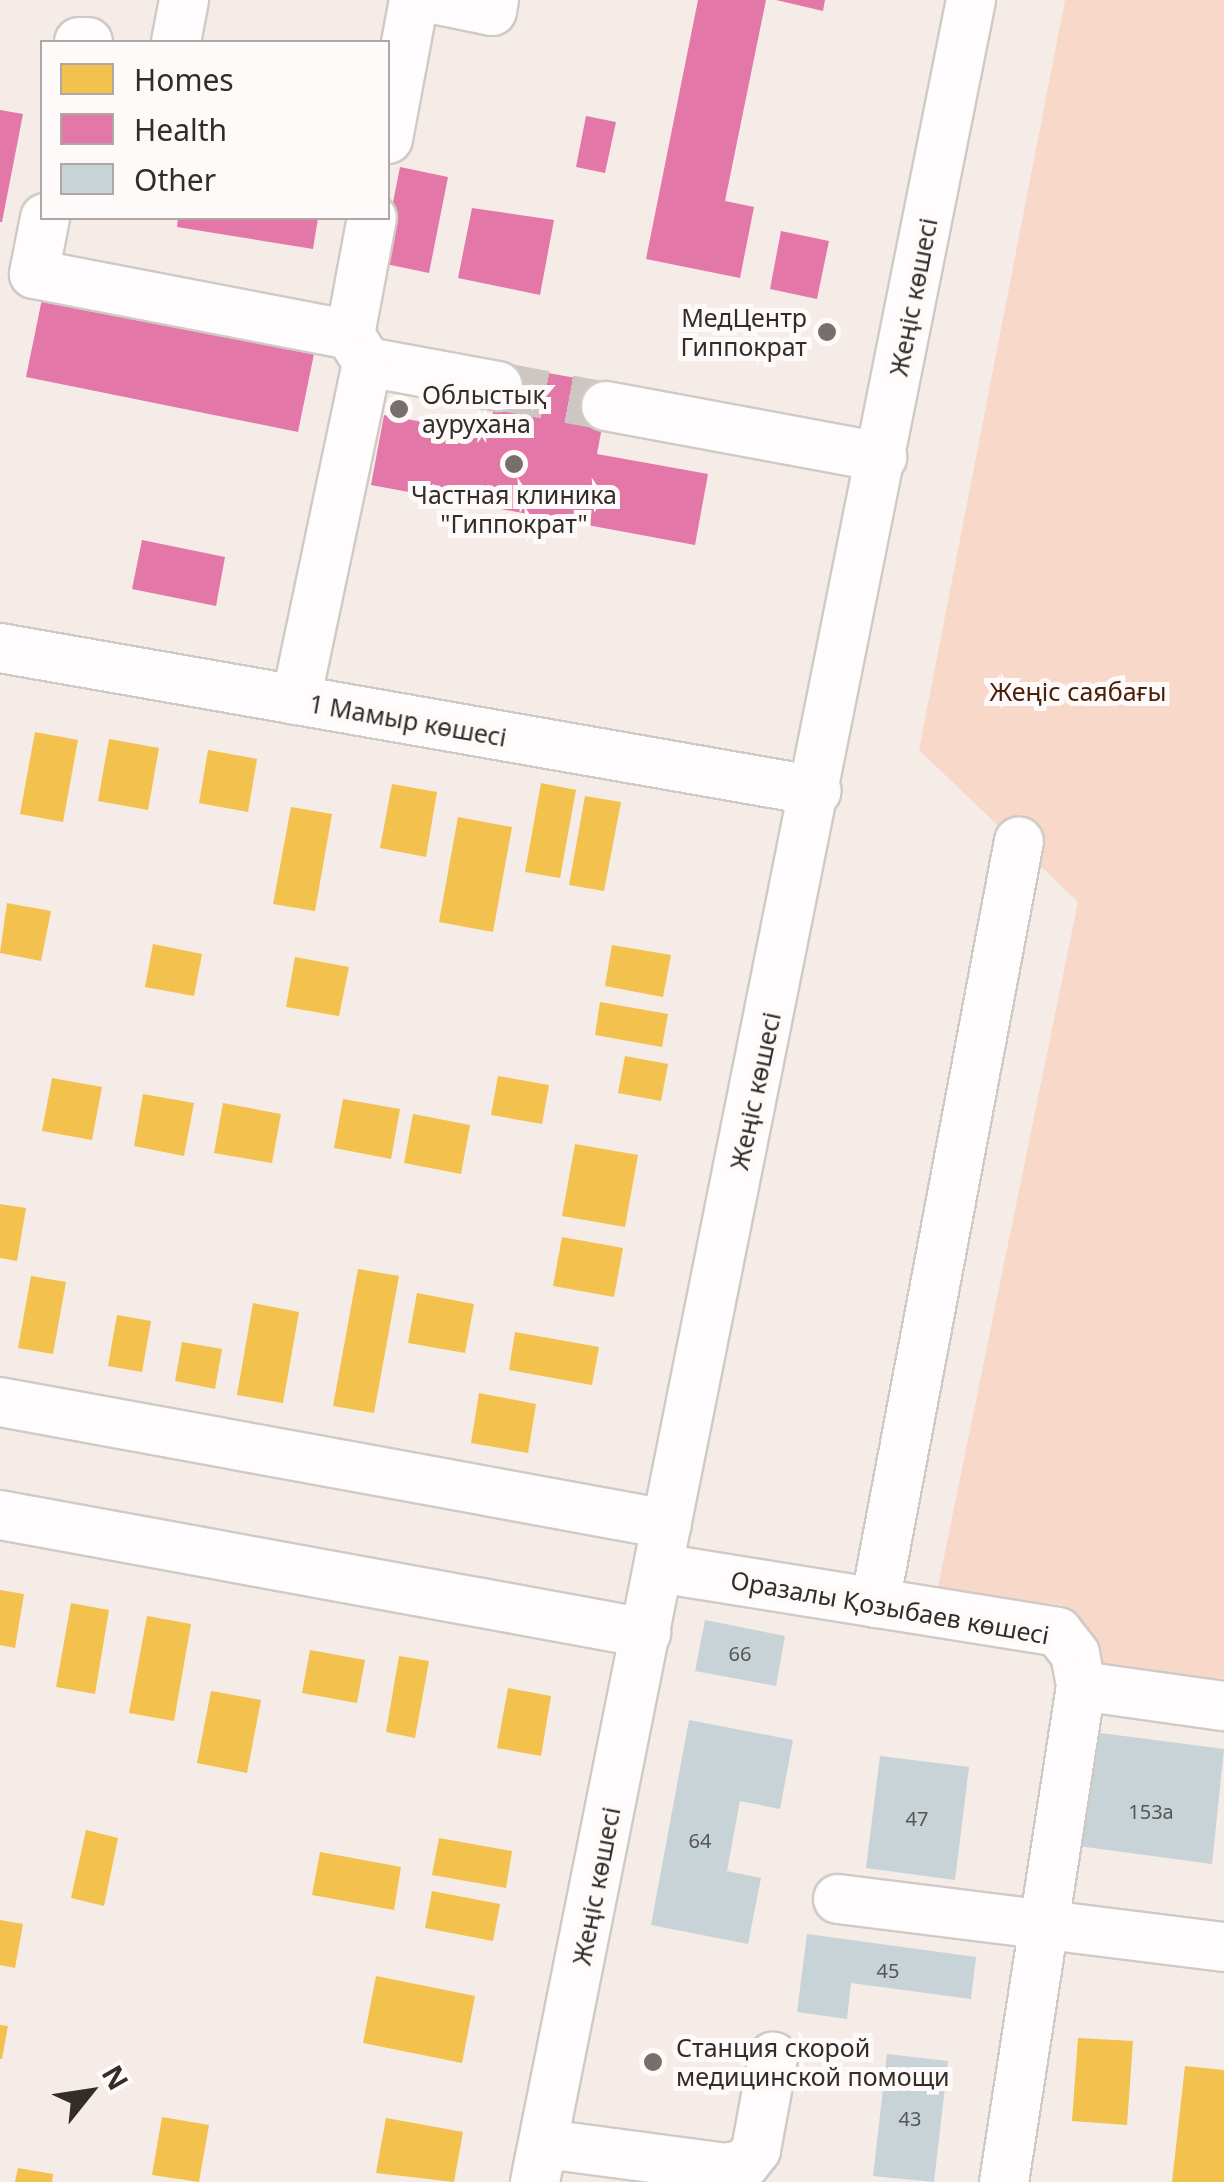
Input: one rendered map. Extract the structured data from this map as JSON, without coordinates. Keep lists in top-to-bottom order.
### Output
{
  "streets": {
    "street": ["Жеңіс көшесі", "1 Мамыр көшесі", "Оразалы Қозыбаев көшесі"]
  },
  "crossings": [
    ["Жеңіс көшесі", "1 Мамыр көшесі"],
    ["Жеңіс көшесі", "Оразалы Қозыбаев көшесі"]
  ],
  "parks": ["Жеңіс саябағы"],
  "places": [
    "МедЦентр Гиппократ",
    "Облыстық аурухана",
    "Частная клиника \"Гиппократ\"",
    "Станция скорой медицинской помощи"
  ],
  "house_numbers": [
    "66",
    "153а",
    "47",
    "64",
    "45",
    "43"
  ],
  "legend": ["Homes", "Health", "Other"],
  "north": "top right"
}
